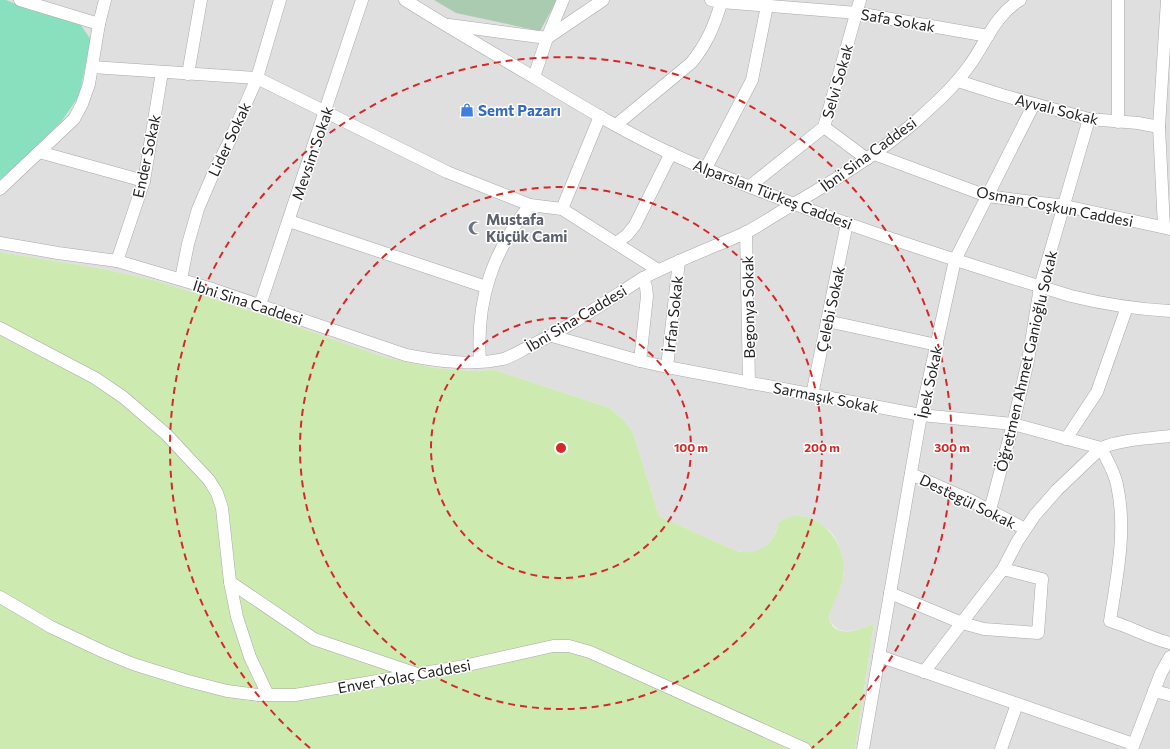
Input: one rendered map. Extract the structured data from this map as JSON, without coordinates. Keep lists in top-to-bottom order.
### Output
{
  "streets": {
    "street": [
      "Safa Sokak",
      "Selvi Sokak",
      "Ayvalı Sokak",
      "Lider Sokak",
      "Mevsim Sokak",
      "İbni Sina Caddesi",
      "Ender Sokak",
      "Alparslan Türkeş Caddesi",
      "Osman Coşkun Caddesi",
      "Begonya Sokak",
      "Çelebi Sokak",
      "İrfan Sokak",
      "Öğretmen Ahmet Ganioğlu Sokak",
      "İpek Sokak",
      "Sarmaşık Sokak",
      "Destegül Sokak",
      "Enver Yolaç Caddesi"
    ]
  },
  "crossings": [
    ["Safa Sokak", "Selvi Sokak"],
    ["Safa Sokak", "İbni Sina Caddesi"],
    ["Selvi Sokak", "Alparslan Türkeş Caddesi"],
    ["Selvi Sokak", "Osman Coşkun Caddesi"],
    ["Ayvalı Sokak", "İbni Sina Caddesi"],
    ["Ayvalı Sokak", "Öğretmen Ahmet Ganioğlu Sokak"],
    ["Ayvalı Sokak", "İpek Sokak"],
    ["Lider Sokak", "İbni Sina Caddesi"],
    ["Mevsim Sokak", "İbni Sina Caddesi"],
    ["İbni Sina Caddesi", "Ender Sokak"],
    ["İbni Sina Caddesi", "Alparslan Türkeş Caddesi"],
    ["İbni Sina Caddesi", "Osman Coşkun Caddesi"],
    ["İbni Sina Caddesi", "Begonya Sokak"],
    ["İbni Sina Caddesi", "İrfan Sokak"],
    ["İbni Sina Caddesi", "Sarmaşık Sokak"],
    ["Alparslan Türkeş Caddesi", "Çelebi Sokak"],
    ["Alparslan Türkeş Caddesi", "Öğretmen Ahmet Ganioğlu Sokak"],
    ["Alparslan Türkeş Caddesi", "İpek Sokak"],
    ["Osman Coşkun Caddesi", "Öğretmen Ahmet Ganioğlu Sokak"],
    ["Osman Coşkun Caddesi", "İpek Sokak"],
    ["Begonya Sokak", "Sarmaşık Sokak"],
    ["Çelebi Sokak", "Sarmaşık Sokak"],
    ["İrfan Sokak", "Sarmaşık Sokak"],
    ["Öğretmen Ahmet Ganioğlu Sokak", "Sarmaşık Sokak"],
    ["Öğretmen Ahmet Ganioğlu Sokak", "Destegül Sokak"],
    ["İpek Sokak", "Sarmaşık Sokak"],
    ["İpek Sokak", "Destegül Sokak"]
  ],
  "places": {
    "shop": ["Semt Pazarı"],
    "mosque": ["Mustafa Küçük Cami"]
  },
  "rings": ["100 m", "200 m", "300 m"]
}
